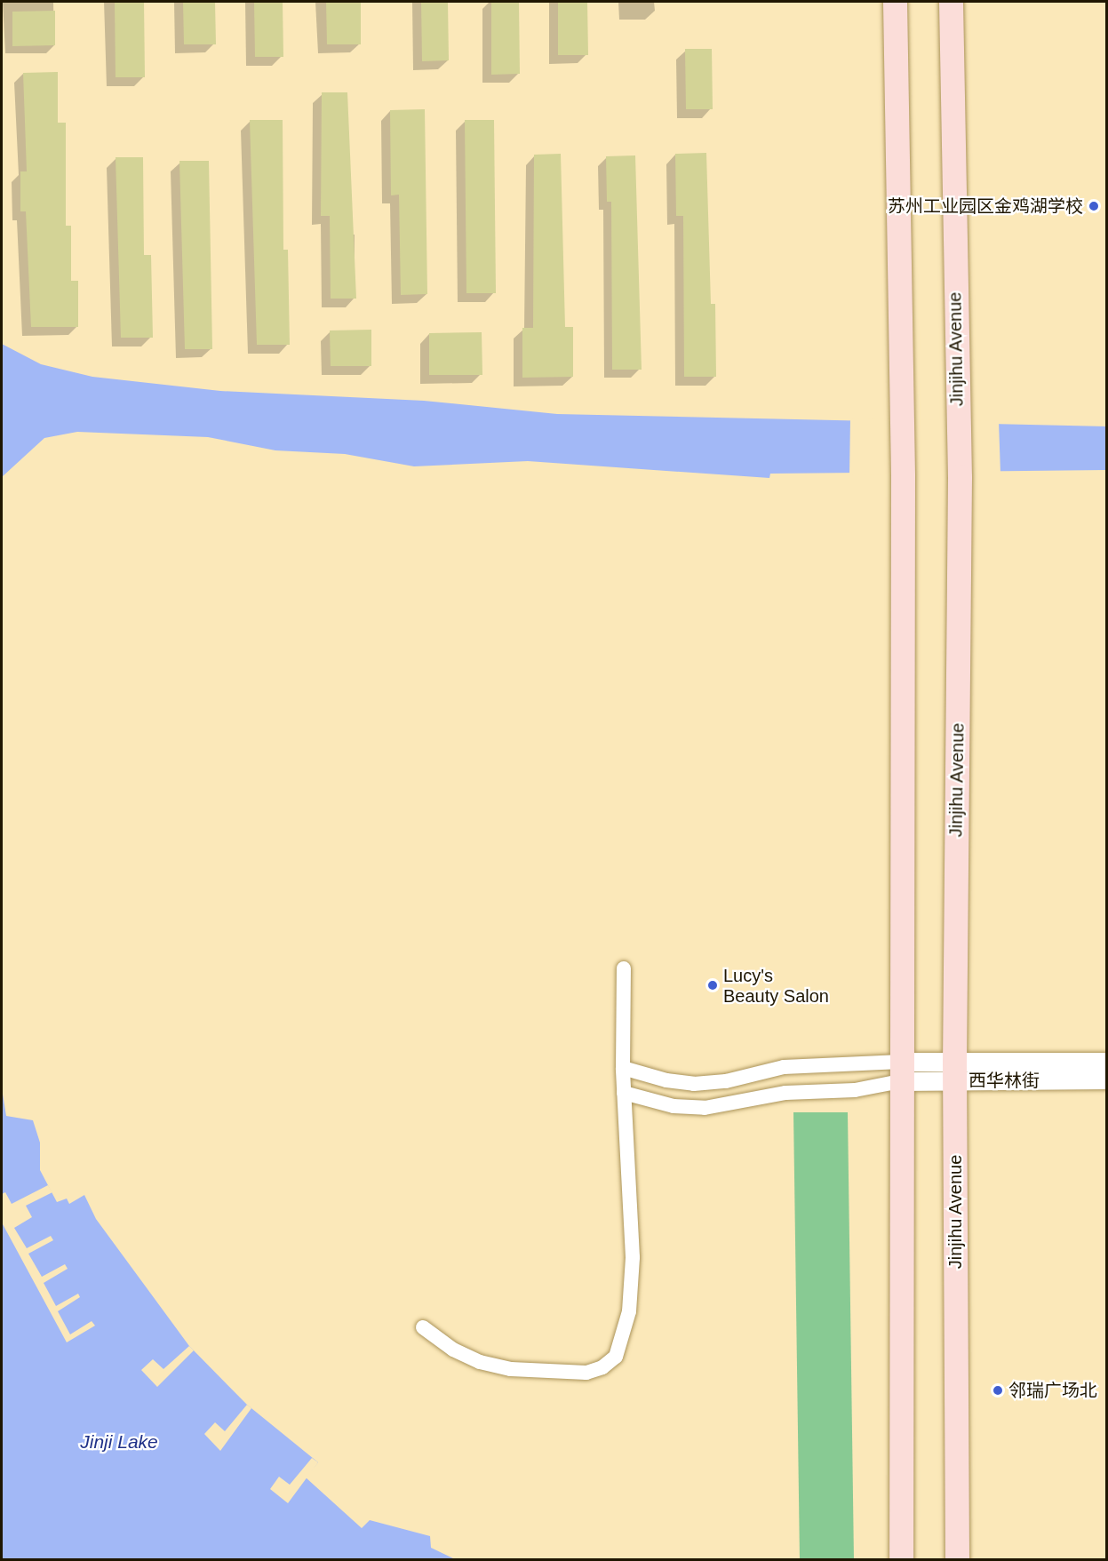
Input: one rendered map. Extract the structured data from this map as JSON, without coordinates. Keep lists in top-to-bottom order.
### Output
{
  "streets": {
    "main road": ["Jinjihu Avenue"],
    "street": ["西华林街"]
  },
  "crossings": [
    ["Jinjihu Avenue", "西华林街"]
  ],
  "water": ["Jinji Lake"],
  "places": ["苏州工业园区金鸡湖学校", "Lucy's Beauty Salon", "邻瑞广场北"]
}
